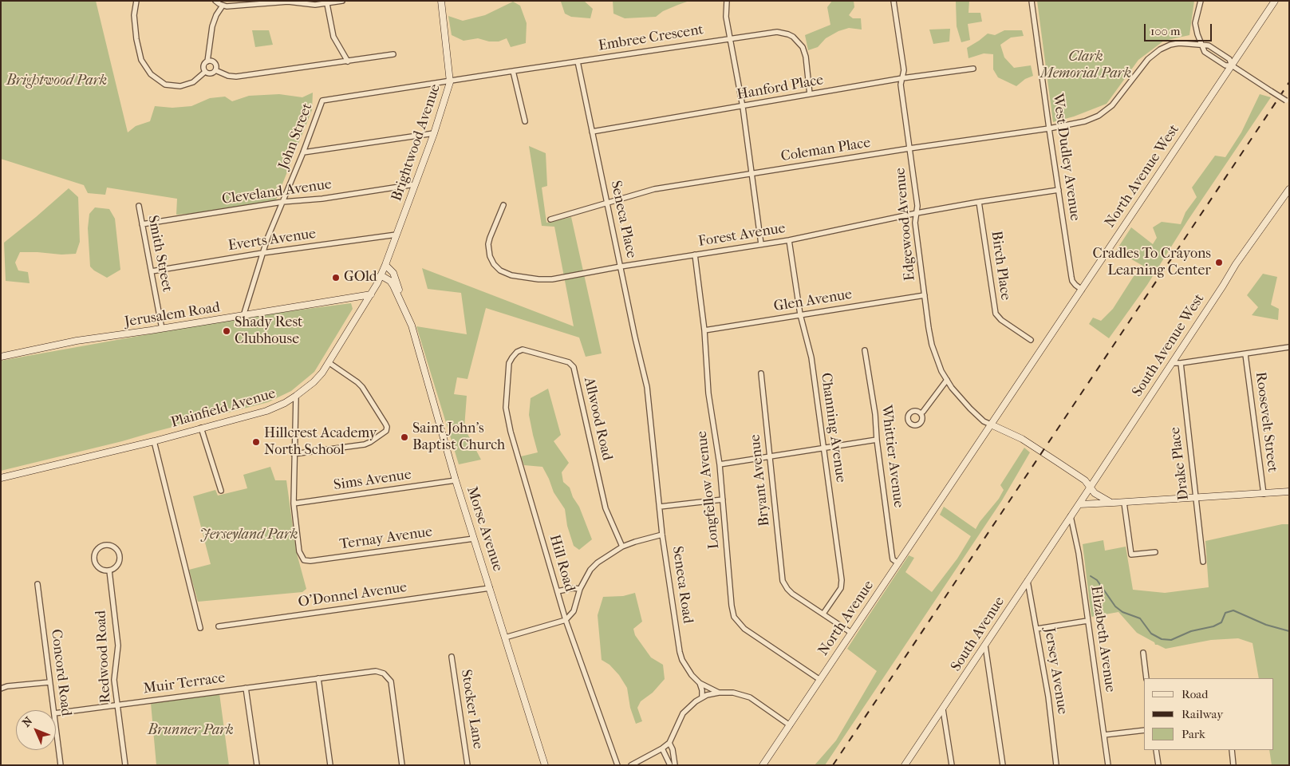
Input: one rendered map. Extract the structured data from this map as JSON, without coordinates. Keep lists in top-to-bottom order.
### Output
{
  "streets": {
    "street": [
      "Embree Crescent",
      "Hanford Place",
      "John Street",
      "Brightwood Avenue",
      "Coleman Place",
      "West Dudley Avenue",
      "North Avenue West",
      "Cleveland Avenue",
      "Seneca Place",
      "Edgewood Avenue",
      "Forest Avenue",
      "Everts Avenue",
      "Smith Street",
      "Birch Place",
      "Glen Avenue",
      "Jerusalem Road",
      "South Avenue West",
      "Plainfield Avenue",
      "Allwood Road",
      "Roosevelt Street",
      "Channing Avenue",
      "Whittier Avenue",
      "Drake Place",
      "Sims Avenue",
      "Bryant Avenue",
      "Longfellow Avenue",
      "Morse Avenue",
      "Ternay Avenue",
      "Hill Road",
      "Seneca Road",
      "O'Donnel Avenue",
      "North Avenue",
      "South Avenue",
      "Elizabeth Avenue",
      "Redwood Road",
      "Jersey Avenue",
      "Concord Road",
      "Muir Terrace",
      "Stocker Lane"
    ]
  },
  "crossings": [
    ["Embree Crescent", "Hanford Place"],
    ["Embree Crescent", "John Street"],
    ["Embree Crescent", "Brightwood Avenue"],
    ["Embree Crescent", "Seneca Place"],
    ["Hanford Place", "Seneca Place"],
    ["Hanford Place", "Edgewood Avenue"],
    ["John Street", "Cleveland Avenue"],
    ["John Street", "Everts Avenue"],
    ["John Street", "Jerusalem Road"],
    ["Brightwood Avenue", "Cleveland Avenue"],
    ["Brightwood Avenue", "Everts Avenue"],
    ["Brightwood Avenue", "Plainfield Avenue"],
    ["Brightwood Avenue", "Morse Avenue"],
    ["Coleman Place", "West Dudley Avenue"],
    ["Coleman Place", "Seneca Place"],
    ["Coleman Place", "Edgewood Avenue"],
    ["West Dudley Avenue", "North Avenue West"],
    ["West Dudley Avenue", "Forest Avenue"],
    ["North Avenue West", "Edgewood Avenue"],
    ["North Avenue West", "North Avenue"],
    ["Cleveland Avenue", "Smith Street"],
    ["Seneca Place", "Forest Avenue"],
    ["Seneca Place", "Seneca Road"],
    ["Edgewood Avenue", "Forest Avenue"],
    ["Edgewood Avenue", "Glen Avenue"],
    ["Forest Avenue", "Birch Place"],
    ["Forest Avenue", "Channing Avenue"],
    ["Forest Avenue", "Longfellow Avenue"],
    ["Everts Avenue", "Smith Street"],
    ["Smith Street", "Jerusalem Road"],
    ["Glen Avenue", "Channing Avenue"],
    ["Glen Avenue", "Longfellow Avenue"],
    ["Jerusalem Road", "Plainfield Avenue"],
    ["South Avenue West", "South Avenue"],
    ["South Avenue West", "Elizabeth Avenue"],
    ["Plainfield Avenue", "Morse Avenue"],
    ["Allwood Road", "Hill Road"],
    ["Channing Avenue", "Bryant Avenue"],
    ["Whittier Avenue", "North Avenue"],
    ["Sims Avenue", "Morse Avenue"],
    ["Sims Avenue", "Ternay Avenue"],
    ["Longfellow Avenue", "North Avenue"],
    ["Morse Avenue", "Ternay Avenue"],
    ["Morse Avenue", "O'Donnel Avenue"],
    ["Seneca Road", "North Avenue"],
    ["South Avenue", "Elizabeth Avenue"],
    ["South Avenue", "Jersey Avenue"],
    ["Redwood Road", "Muir Terrace"]
  ],
  "parks": [
    "Clark Memorial Park",
    "Brightwood Park",
    "Jerseyland Park",
    "Brunner Park"
  ],
  "places": [
    "Cradles To Crayons Learning Center",
    "GOld",
    "Shady Rest Clubhouse",
    "Saint John's Baptist Church",
    "Hillcrest Academy North School"
  ],
  "legend": ["Road", "Railway", "Park"],
  "scale_bar": "100 m",
  "north": "top left"
}
